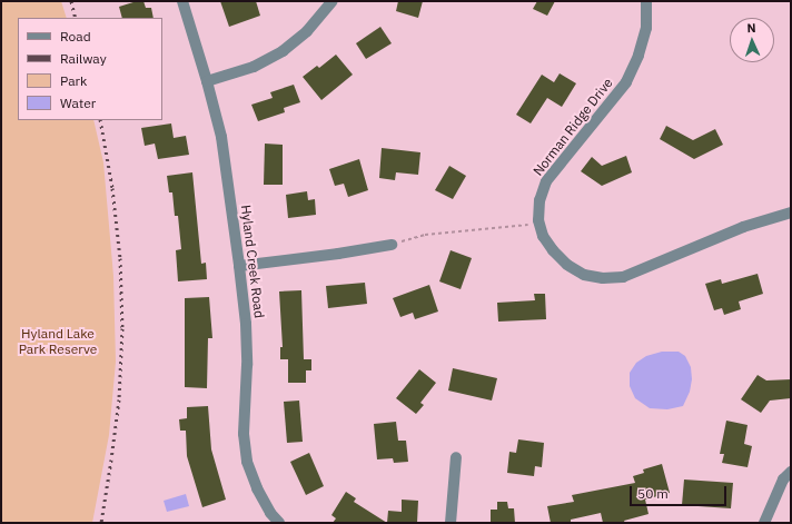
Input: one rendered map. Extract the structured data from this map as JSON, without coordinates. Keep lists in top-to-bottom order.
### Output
{
  "streets": {
    "street": ["Norman Ridge Drive", "Hyland Creek Road"]
  },
  "parks": ["Hyland Lake Park Reserve"],
  "legend": [
    "Road",
    "Railway",
    "Park",
    "Water"
  ],
  "scale_bar": "50 m",
  "north": "top"
}
